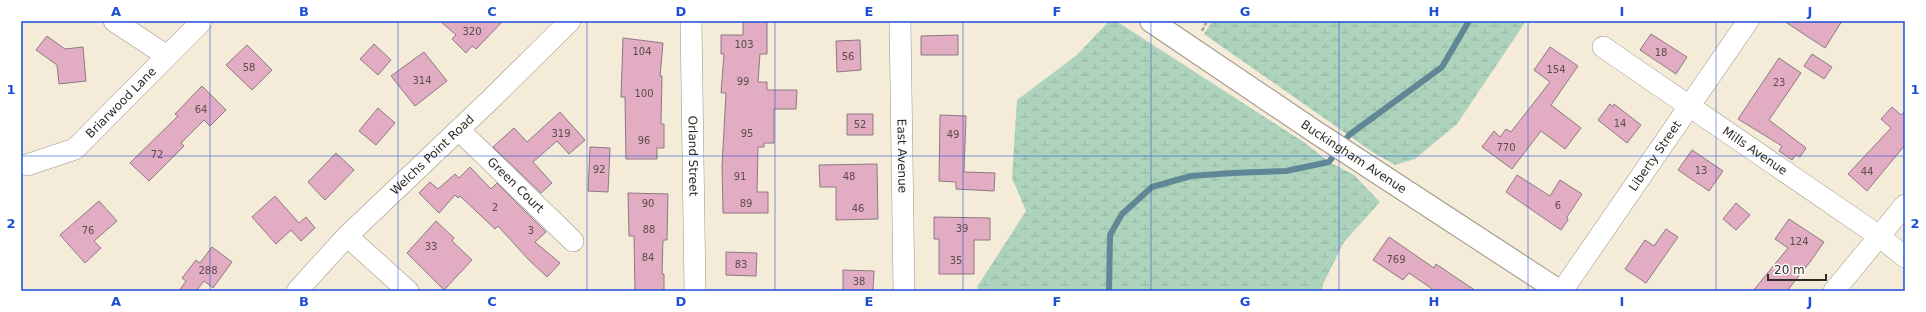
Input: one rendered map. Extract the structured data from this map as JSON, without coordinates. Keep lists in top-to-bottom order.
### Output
{
  "streets": {
    "main road": ["Buckingham Avenue"],
    "street": [
      "Briarwood Lane",
      "Mills Avenue",
      "Welchs Point Road",
      "Orland Street",
      "East Avenue",
      "Liberty Street",
      "Green Court"
    ]
  },
  "crossings": [
    ["Mills Avenue", "Liberty Street"],
    ["Welchs Point Road", "Green Court"]
  ],
  "house_numbers": [
    "320",
    "103",
    "104",
    "18",
    "56",
    "58",
    "154",
    "314",
    "99",
    "23",
    "100",
    "64",
    "14",
    "52",
    "319",
    "95",
    "49",
    "96",
    "770",
    "72",
    "92",
    "13",
    "44",
    "91",
    "48",
    "90",
    "89",
    "6",
    "2",
    "46",
    "39",
    "88",
    "76",
    "3",
    "124",
    "33",
    "84",
    "769",
    "35",
    "83",
    "288",
    "38"
  ],
  "scale_bar": "20 m",
  "grid": {
    "columns": [
      "A",
      "B",
      "C",
      "D",
      "E",
      "F",
      "G",
      "H",
      "I",
      "J"
    ],
    "rows": ["1", "2"]
  }
}
